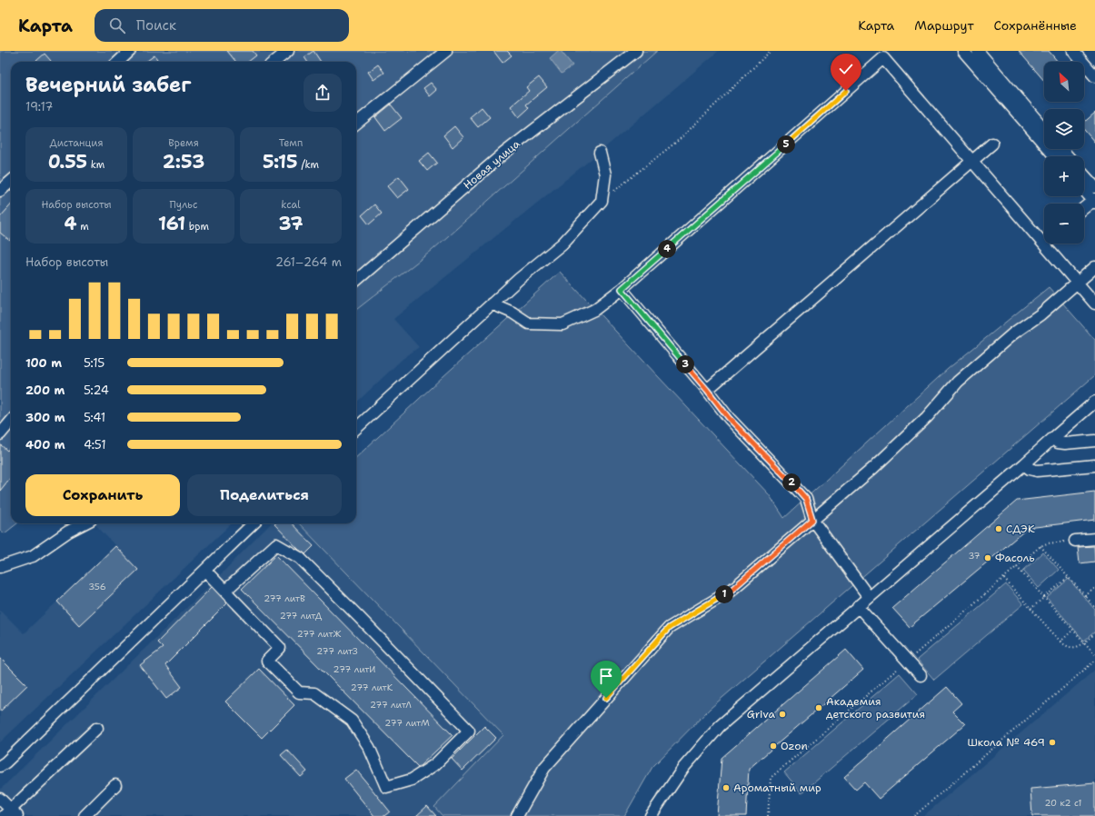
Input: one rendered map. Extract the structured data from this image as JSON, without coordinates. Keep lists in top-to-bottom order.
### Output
{
  "streets": {
    "street": ["Новая улица"]
  },
  "places": [
    "СДЭК",
    "Фасоль",
    "Академия детского развития",
    "Griva",
    "Школа № 469",
    "Ozon",
    "Ароматный мир"
  ],
  "house_numbers": [
    "37",
    "356",
    "277 литВ",
    "277 литД",
    "277 литЖ",
    "277 литЗ",
    "277 литИ",
    "277 литК",
    "277 литЛ",
    "277 литМ",
    "20 к2 с1"
  ],
  "north": "top left",
  "page": {
    "header": "Карта",
    "search": "Поиск",
    "nav": ["Карта", "Маршрут", "Сохранённые"],
    "map_buttons": ["+", "−"],
    "heading": ["Вечерний забег", "19:17"],
    "stats": [
      ["Дистанция", "0.55 km"],
      ["Время", "2:53"],
      ["Темп", "5:15 /km"],
      ["Набор высоты", "4 m"],
      ["Пульс", "161 bpm"],
      ["kcal", "37"]
    ],
    "pins": [
      "5",
      "4",
      "3",
      "2",
      "1"
    ],
    "chart": ["Набор высоты", "261–264 m"],
    "list": [
      {
        "name": "100 m",
        "note": "5:15"
      },
      {
        "name": "200 m",
        "note": "5:24"
      },
      {
        "name": "300 m",
        "note": "5:41"
      },
      {
        "name": "400 m",
        "note": "4:51"
      }
    ],
    "buttons": ["Сохранить", "Поделиться"]
  }
}
